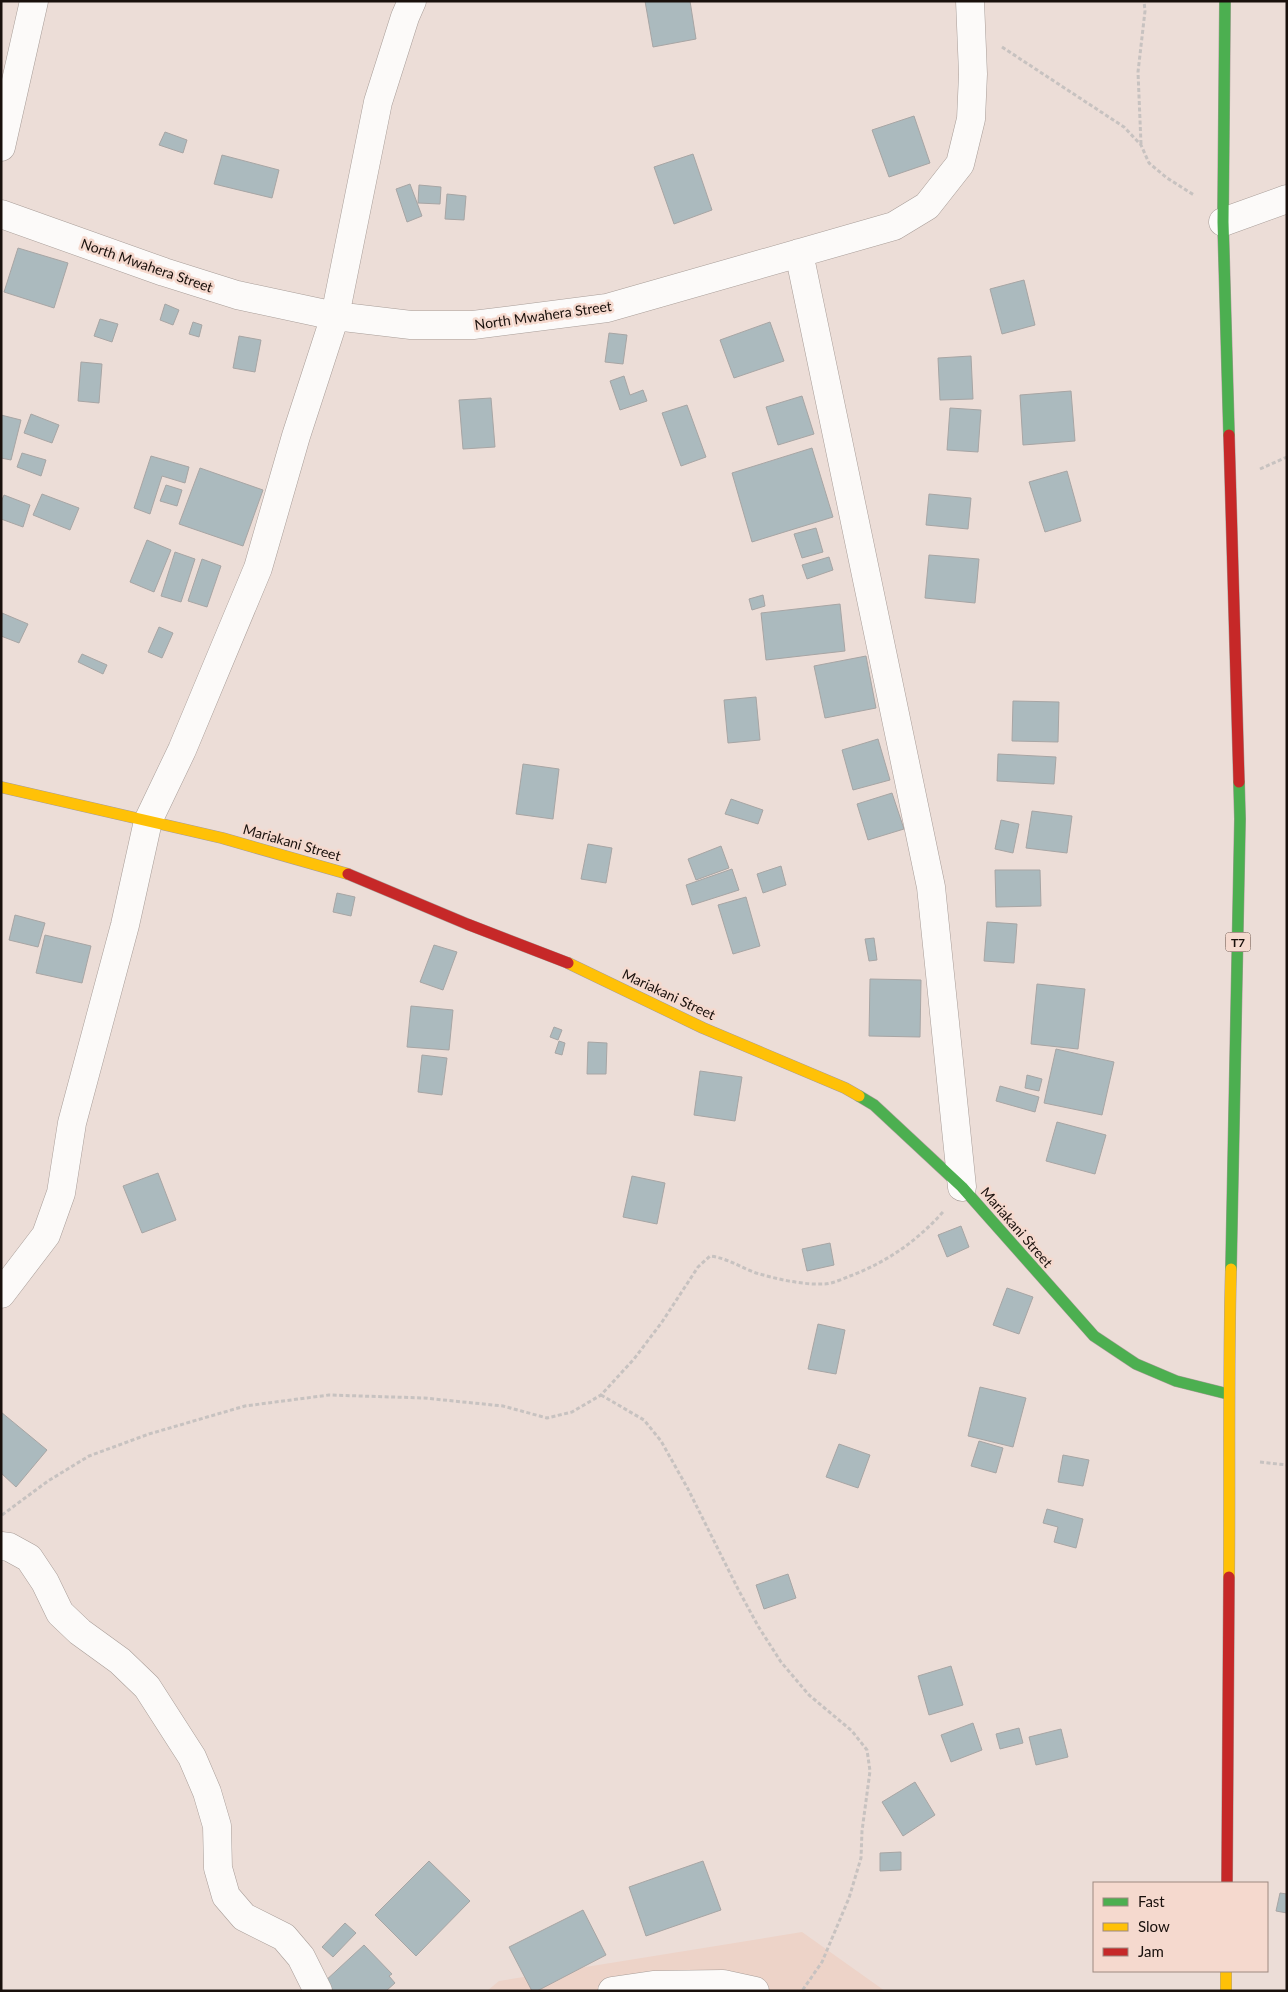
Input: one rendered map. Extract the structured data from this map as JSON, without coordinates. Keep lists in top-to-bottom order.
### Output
{
  "streets": {
    "main road": ["Mariakani Street", "T7"],
    "street": ["North Mwahera Street"]
  },
  "crossings": [
    ["Mariakani Street", "T7"]
  ],
  "legend": ["Fast", "Slow", "Jam"]
}
